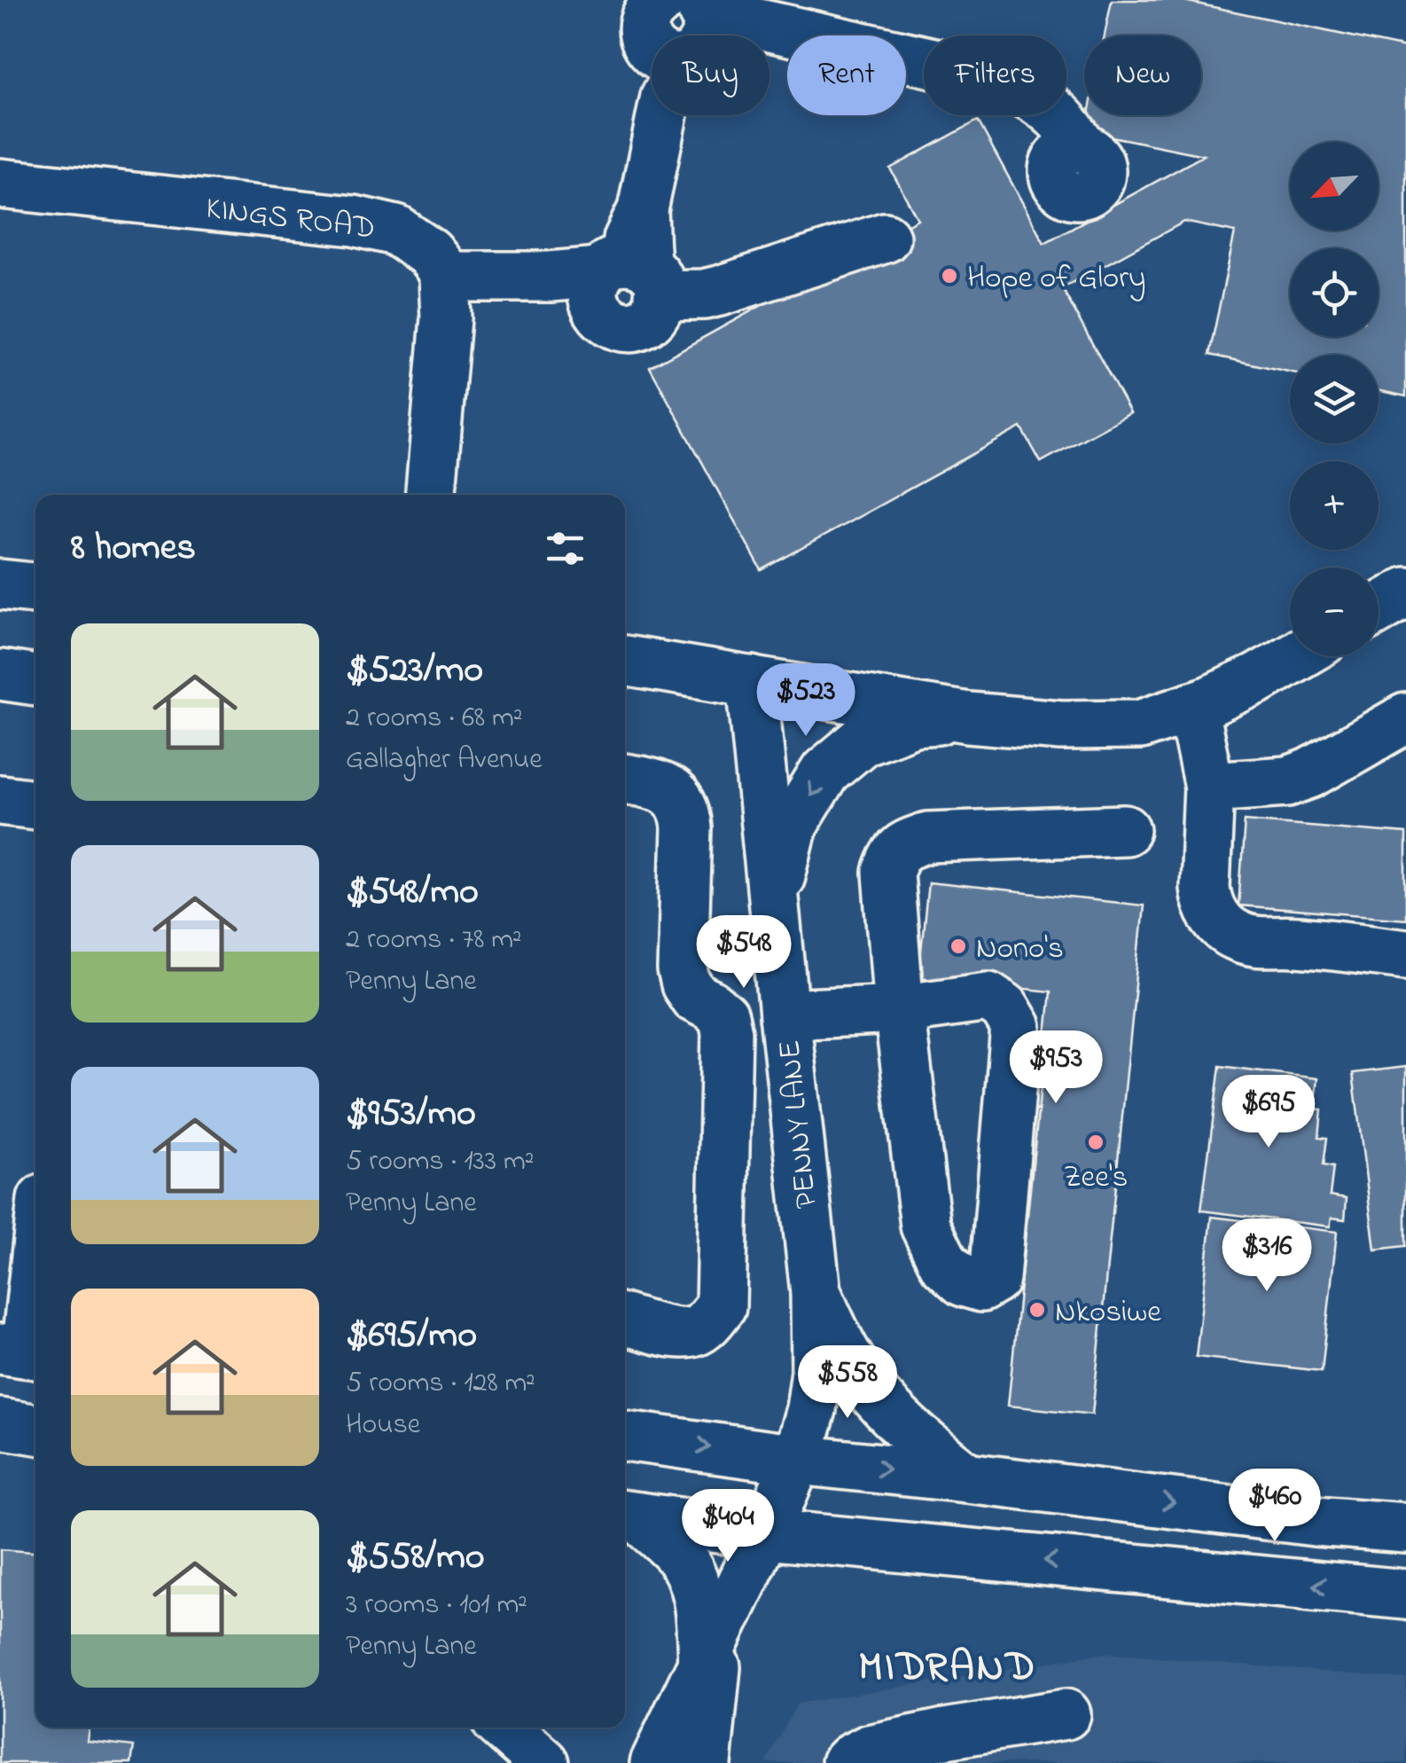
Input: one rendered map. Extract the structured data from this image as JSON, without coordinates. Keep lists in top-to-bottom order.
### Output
{
  "streets": {
    "street": ["KINGS ROAD", "PENNY LANE"]
  },
  "districts": ["MIDRAND"],
  "places": [
    "Hope of Glory",
    "Nono's",
    "Zee's",
    "Nkosiwe"
  ],
  "north": "bottom left",
  "page": {
    "chip": [
      "Buy",
      "Rent",
      "Filters",
      "New"
    ],
    "map_buttons": ["+", "−"],
    "heading": "8 homes",
    "list": [
      {
        "name": "$523/mo",
        "note": "2 rooms · 68 m² · Gallagher Avenue"
      },
      {
        "name": "$548/mo",
        "note": "2 rooms · 78 m² · Penny Lane"
      },
      {
        "name": "$953/mo",
        "note": "5 rooms · 133 m² · Penny Lane"
      },
      {
        "name": "$695/mo",
        "note": "5 rooms · 128 m² · House"
      },
      {
        "name": "$558/mo",
        "note": "3 rooms · 101 m² · Penny Lane"
      }
    ],
    "price": [
      "$523",
      "$548",
      "$953",
      "$695",
      "$316",
      "$558",
      "$460",
      "$404"
    ]
  }
}
